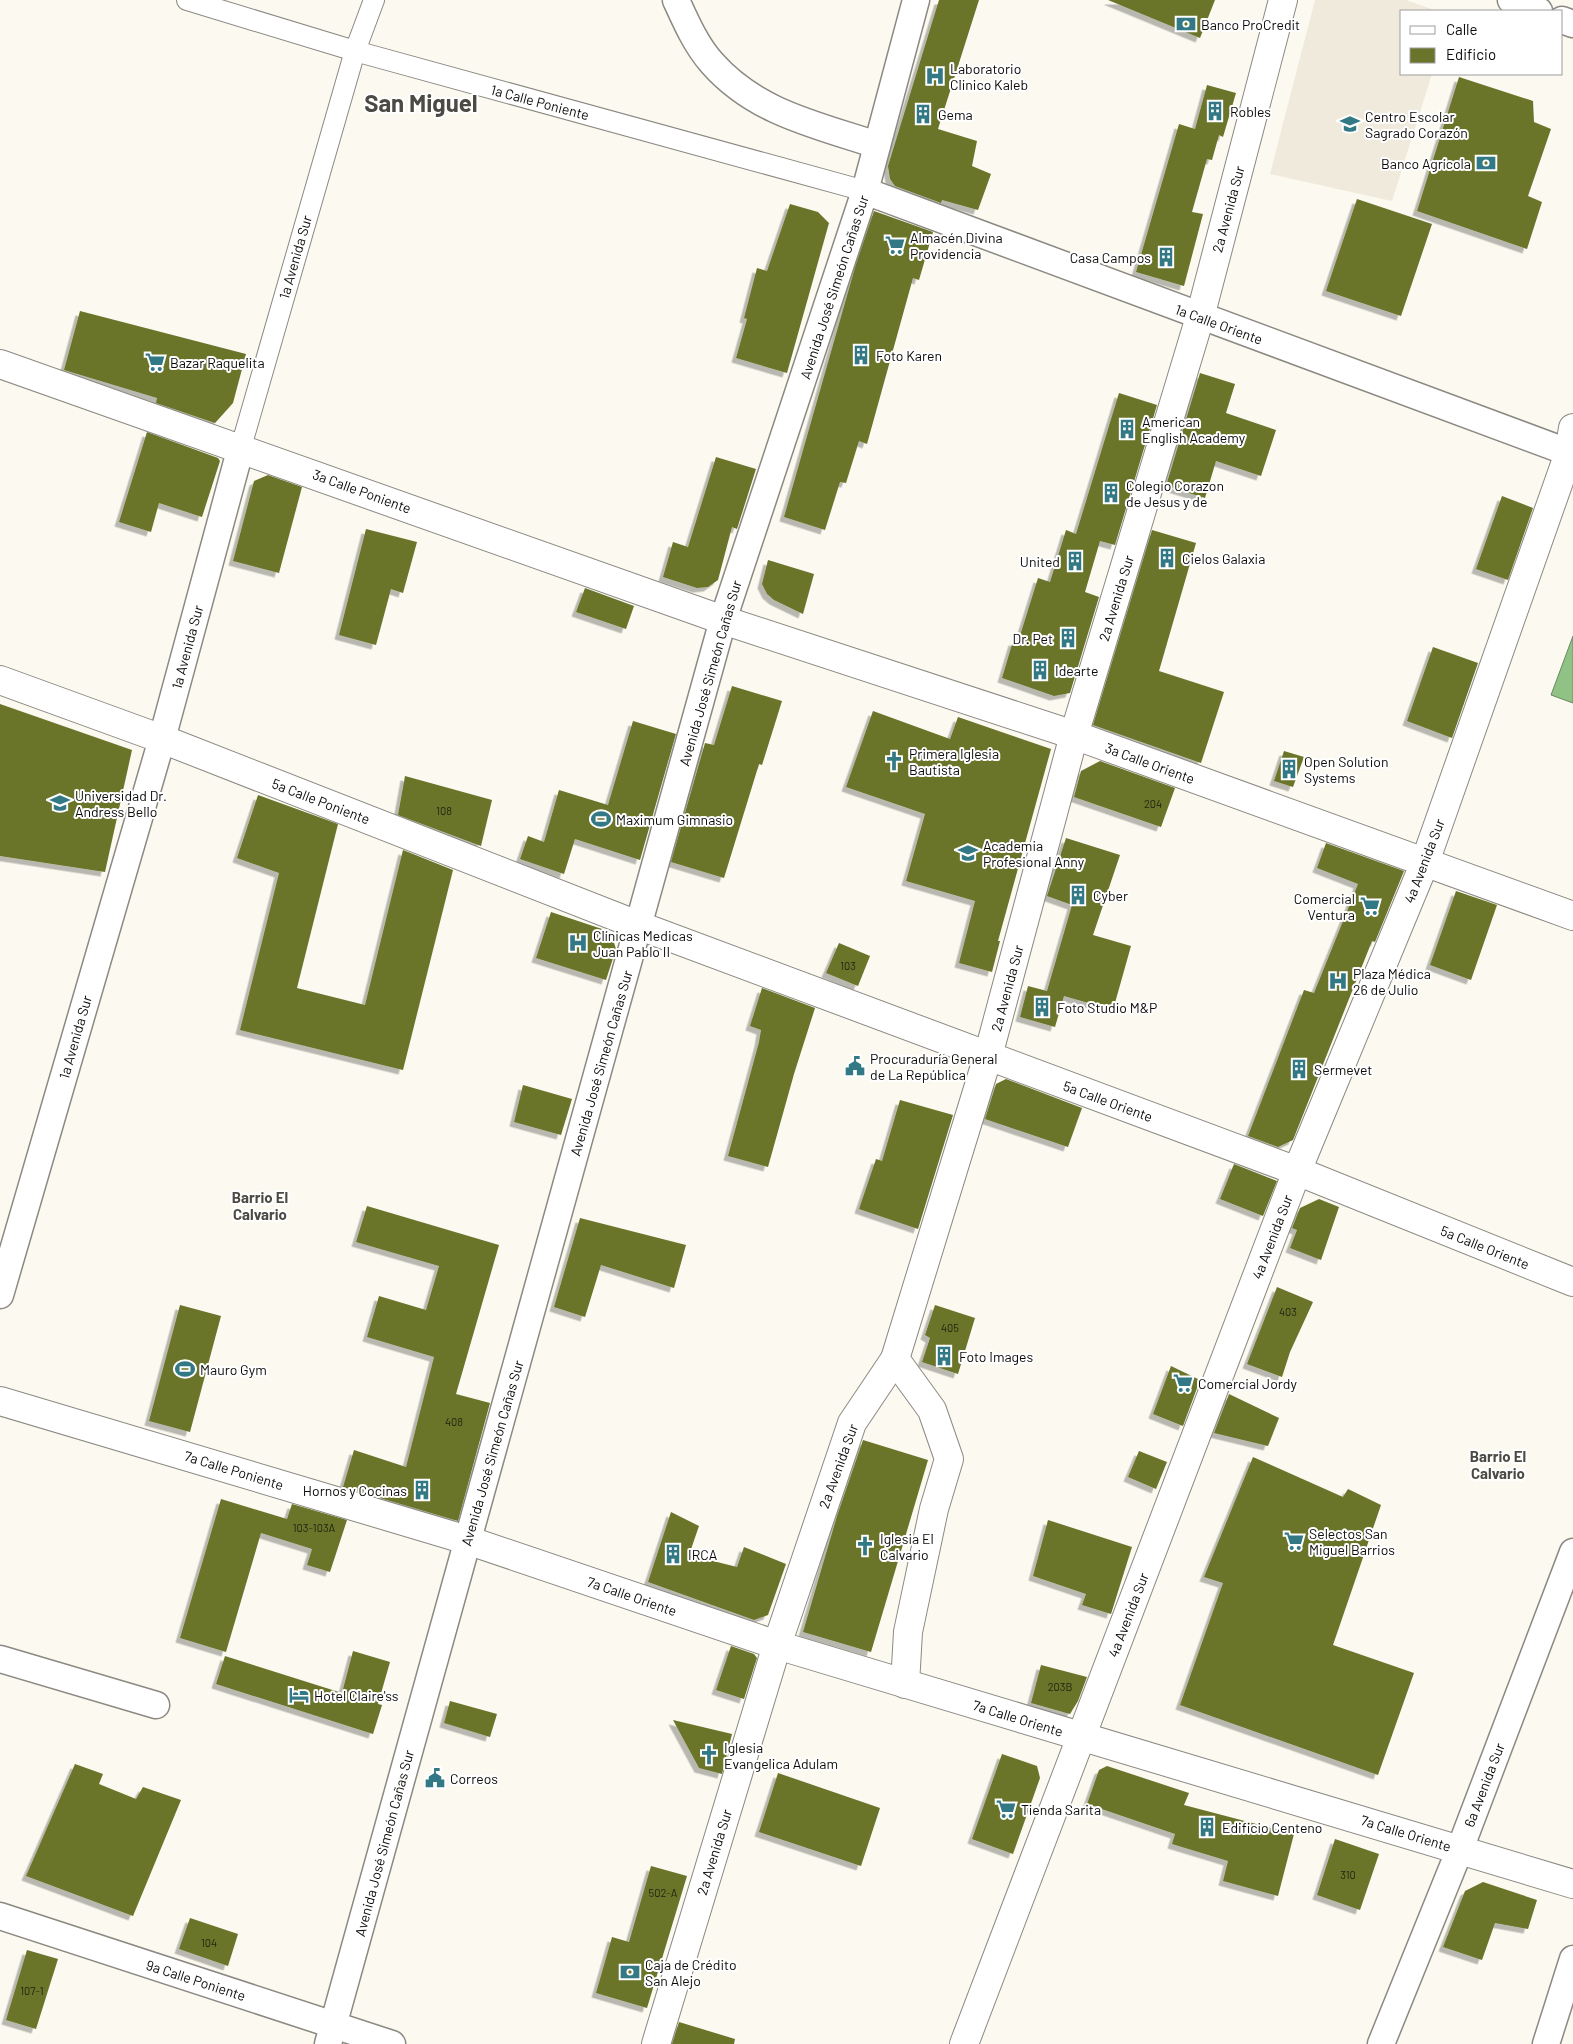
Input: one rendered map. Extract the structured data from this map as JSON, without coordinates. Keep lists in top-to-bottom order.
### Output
{
  "streets": {
    "street": [
      "1a Calle Poniente",
      "2a Avenida Sur",
      "1a Avenida Sur",
      "Avenida José Simeón Cañas Sur",
      "1a Calle Oriente",
      "3a Calle Poniente",
      "3a Calle Oriente",
      "5a Calle Poniente",
      "4a Avenida Sur",
      "5a Calle Oriente",
      "7a Calle Poniente",
      "7a Calle Oriente",
      "6a Avenida Sur",
      "9a Calle Poniente"
    ]
  },
  "crossings": [
    ["1a Calle Poniente", "1a Avenida Sur"],
    ["1a Calle Poniente", "Avenida José Simeón Cañas Sur"],
    ["1a Calle Poniente", "1a Calle Oriente"],
    ["2a Avenida Sur", "1a Calle Oriente"],
    ["2a Avenida Sur", "3a Calle Oriente"],
    ["2a Avenida Sur", "5a Calle Oriente"],
    ["2a Avenida Sur", "7a Calle Oriente"],
    ["1a Avenida Sur", "3a Calle Poniente"],
    ["1a Avenida Sur", "5a Calle Poniente"],
    ["Avenida José Simeón Cañas Sur", "1a Calle Oriente"],
    ["Avenida José Simeón Cañas Sur", "3a Calle Poniente"],
    ["Avenida José Simeón Cañas Sur", "3a Calle Oriente"],
    ["Avenida José Simeón Cañas Sur", "5a Calle Poniente"],
    ["Avenida José Simeón Cañas Sur", "5a Calle Oriente"],
    ["Avenida José Simeón Cañas Sur", "7a Calle Poniente"],
    ["Avenida José Simeón Cañas Sur", "7a Calle Oriente"],
    ["Avenida José Simeón Cañas Sur", "9a Calle Poniente"],
    ["1a Calle Oriente", "4a Avenida Sur"],
    ["3a Calle Poniente", "3a Calle Oriente"],
    ["3a Calle Oriente", "4a Avenida Sur"],
    ["5a Calle Poniente", "5a Calle Oriente"],
    ["4a Avenida Sur", "5a Calle Oriente"],
    ["4a Avenida Sur", "7a Calle Oriente"],
    ["7a Calle Poniente", "7a Calle Oriente"],
    ["7a Calle Oriente", "6a Avenida Sur"]
  ],
  "districts": ["San Miguel", "Barrio El Calvario", "Barrio El Calvario"],
  "places": {
    "bank": ["Banco ProCredit", "Banco Agrícola", "Caja de Crédito San Alejo"],
    "hospital": ["Laboratorio Clinico Kaleb", "Clínicas Medicas Juan Pablo II", "Plaza Médica 26 de Julio"],
    "building": [
      "Robles",
      "Gema",
      "Casa Campos",
      "Foto Karen",
      "American English Academy",
      "Colegio Corazon de Jesus y de",
      "Cielos Galaxia",
      "United",
      "Dr. Pet",
      "Idearte",
      "Open Solution Systems",
      "Cyber",
      "Foto Studio M&P",
      "Sermevet",
      "Foto Images",
      "Hornos y Cocinas",
      "IRCA",
      "Edificio Centeno"
    ],
    "school or university": ["Centro Escolar Sagrado Corazón", "Universidad Dr. Andress Bello", "Academia Profesional Anny"],
    "supermarket": [
      "Almacén Divina Providencia",
      "Bazar Raquelita",
      "Comercial Ventura",
      "Comercial Jordy",
      "Selectos San Miguel Barrios",
      "Tienda Sarita"
    ],
    "church": ["Primera Iglesia Bautista", "Iglesia El Calvario", "Iglesia Evangelica Adulam"],
    "sports": ["Maximum Gimnasio", "Mauro Gym"],
    "public building": ["Procuraduría General de La República", "Correos"],
    "hotel": ["Hotel Claire'ss"]
  },
  "house_numbers": [
    "204",
    "108",
    "103",
    "403",
    "405",
    "408",
    "103-103A",
    "203B",
    "310",
    "502-A",
    "104",
    "107-1"
  ],
  "legend": ["Calle", "Edificio"]
}
